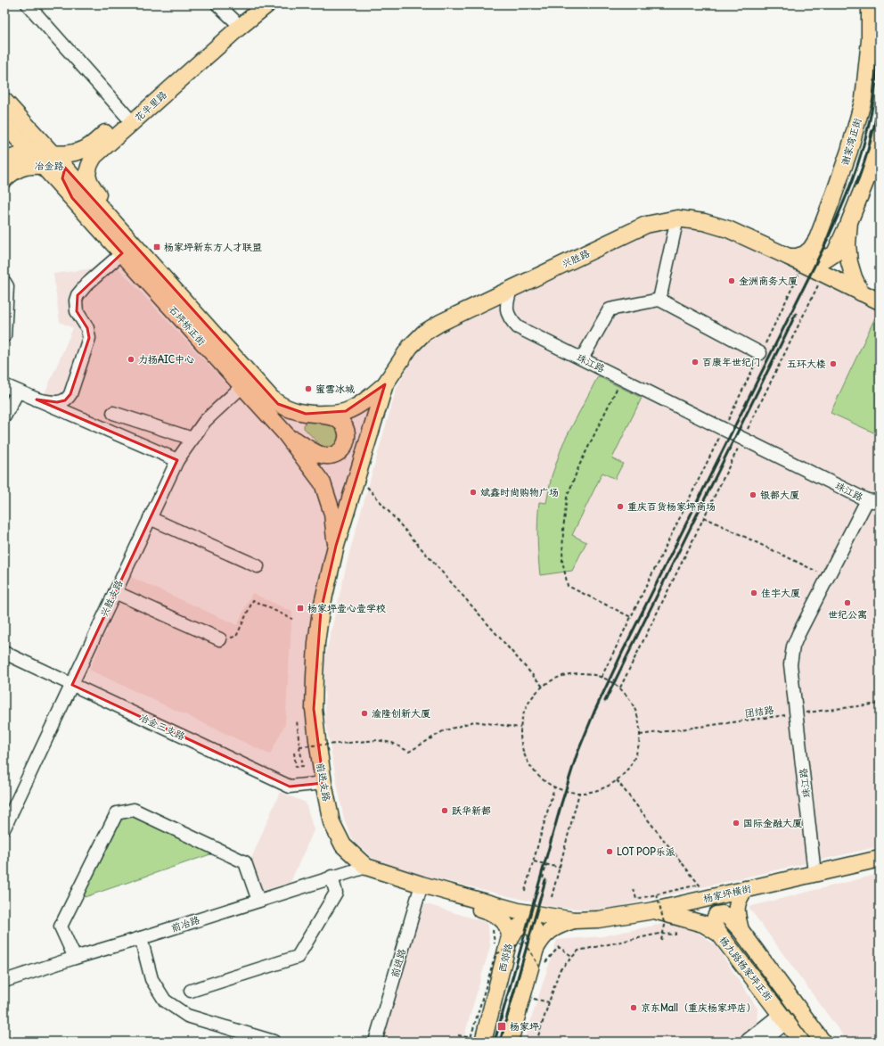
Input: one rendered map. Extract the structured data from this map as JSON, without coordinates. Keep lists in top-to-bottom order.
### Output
{
  "streets": {
    "main road": [
      "花半里路",
      "谢家湾正街",
      "冶金路",
      "兴胜路",
      "石坪桥正街",
      "前进支路",
      "杨家坪横街",
      "西郊路",
      "杨九路杨家坪正街"
    ],
    "street": [
      "珠江路",
      "兴胜支路",
      "冶金三支路",
      "前冶路",
      "前进路"
    ],
    "path": ["团结路"]
  },
  "crossings": [
    ["花半里路", "冶金路"],
    ["花半里路", "石坪桥正街"],
    ["谢家湾正街", "兴胜路"],
    ["冶金路", "石坪桥正街"],
    ["兴胜路", "石坪桥正街"],
    ["兴胜路", "珠江路"],
    ["兴胜路", "前进支路"],
    ["石坪桥正街", "兴胜支路"],
    ["石坪桥正街", "前进支路"],
    ["珠江路", "团结路"],
    ["珠江路", "杨家坪横街"],
    ["兴胜支路", "冶金三支路"],
    ["冶金三支路", "前进支路"],
    ["前进支路", "杨家坪横街"],
    ["前进支路", "前冶路"],
    ["前进支路", "西郊路"],
    ["前进支路", "前进路"],
    ["杨家坪横街", "杨九路杨家坪正街"],
    ["西郊路", "前进路"]
  ],
  "places": {
    "transit": ["杨家坪新东方人才联盟", "杨家坪壹心壹学校", "杨家坪"],
    "other": [
      "金洲商务大厦",
      "力扬AIC中心",
      "百康年世纪门",
      "五环大楼",
      "蜜雪冰城",
      "斌鑫时尚购物广场",
      "银都大厦",
      "重庆百货杨家坪商场",
      "佳宇大厦",
      "世纪公寓",
      "渝隆创新大厦",
      "跃华新都",
      "国际金融大厦",
      "LOT POP乐派",
      "京东Mall（重庆杨家坪店）"
    ]
  }
}
